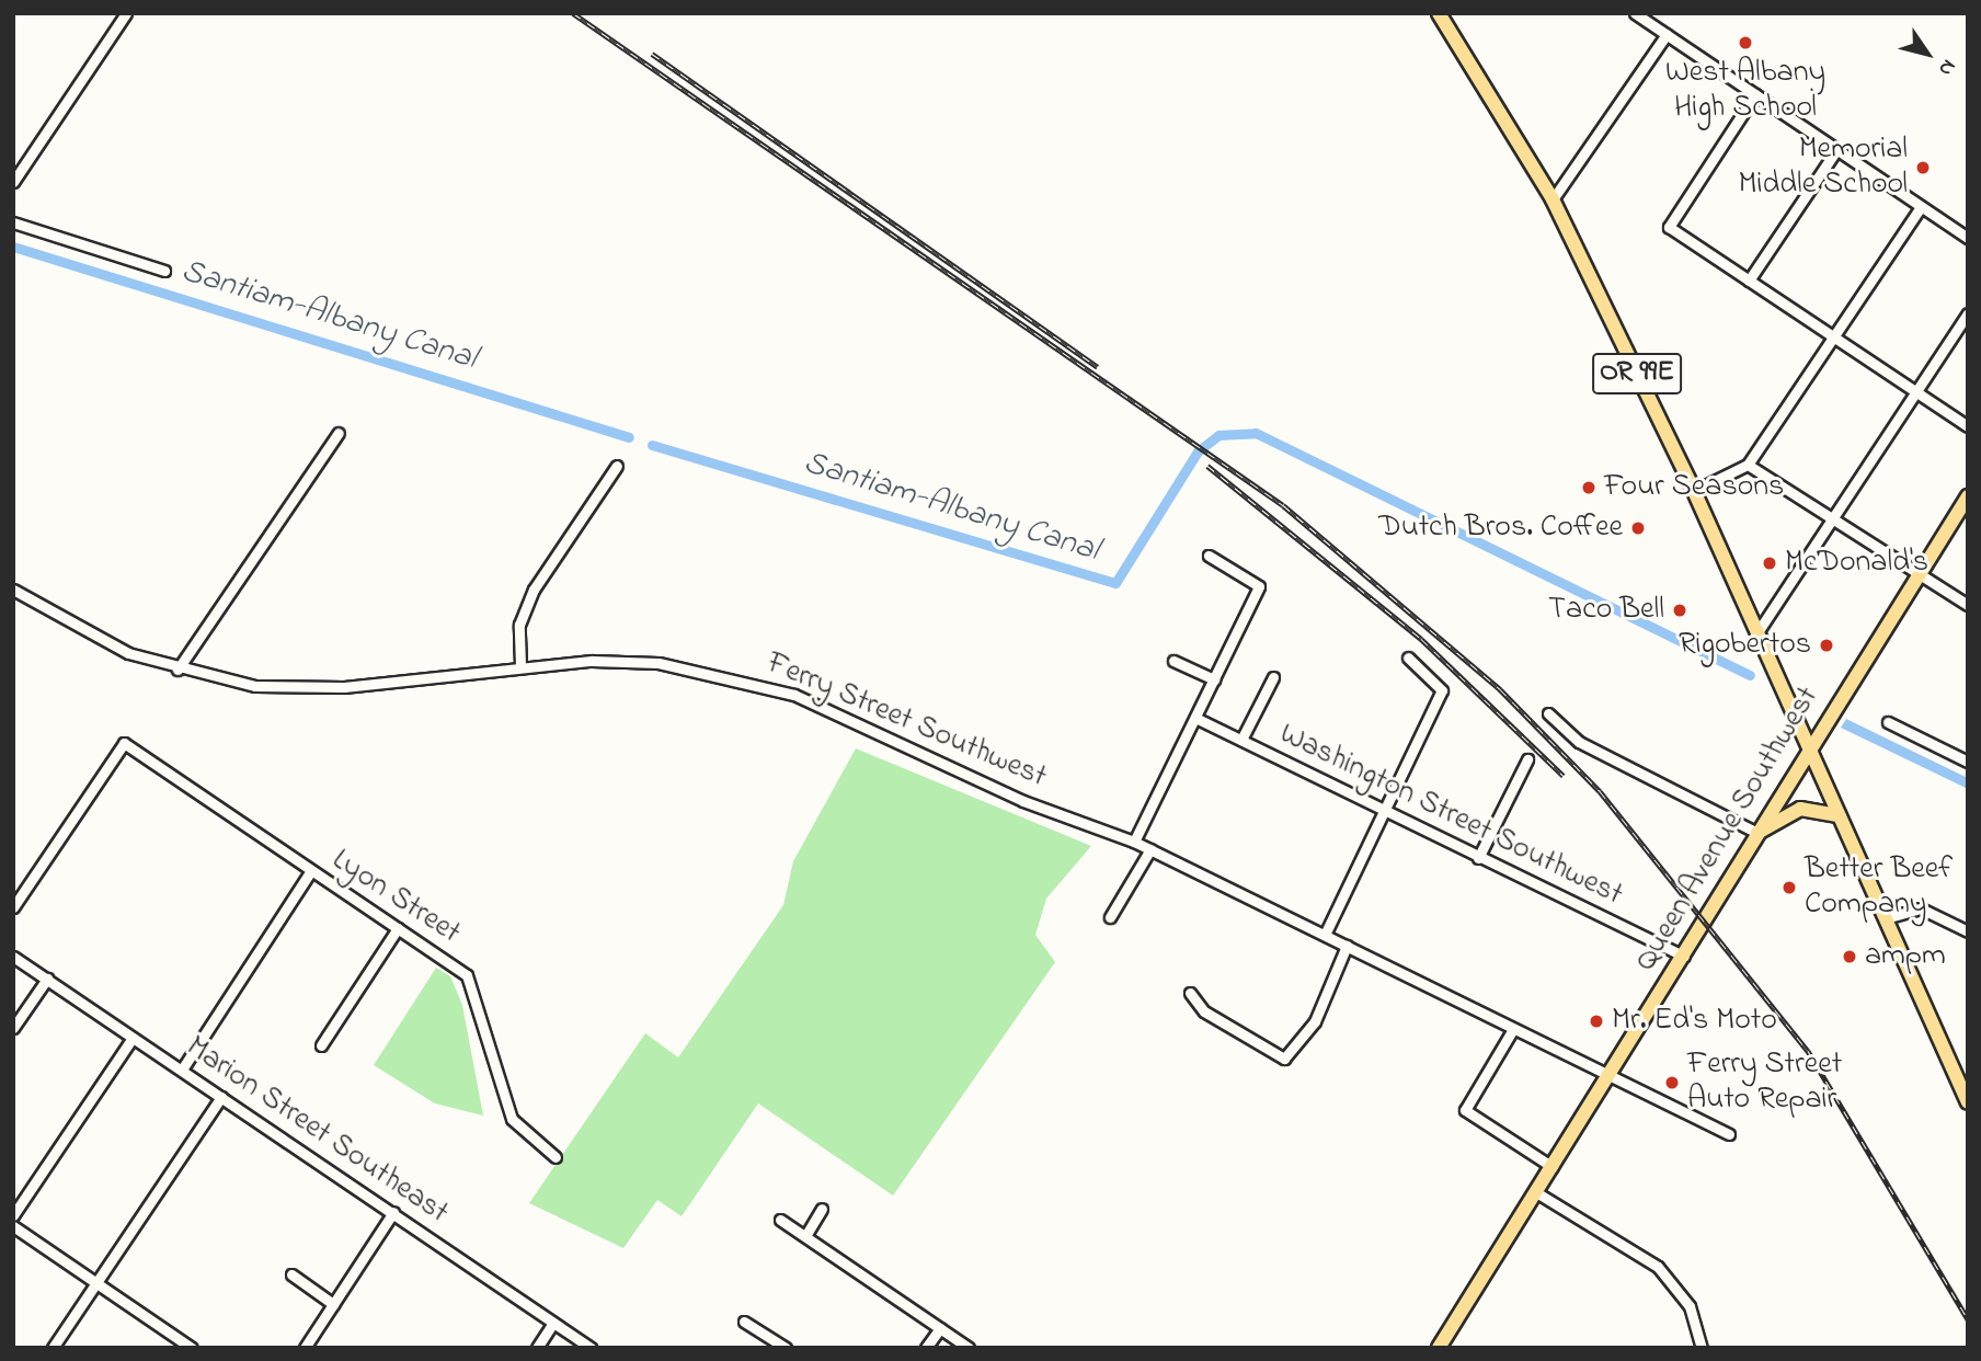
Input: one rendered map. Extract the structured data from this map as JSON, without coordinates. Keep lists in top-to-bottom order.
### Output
{
  "streets": {
    "main road": ["OR 99E", "Queen Avenue Southwest"],
    "street": [
      "Ferry Street Southwest",
      "Washington Street Southwest",
      "Lyon Street",
      "Marion Street Southeast"
    ]
  },
  "crossings": [
    ["OR 99E", "Queen Avenue Southwest"],
    ["Ferry Street Southwest", "Queen Avenue Southwest"],
    ["Washington Street Southwest", "Queen Avenue Southwest"]
  ],
  "water": ["Santiam-Albany Canal"],
  "places": [
    "West Albany High School",
    "Memorial Middle School",
    "Four Seasons",
    "Dutch Bros. Coffee",
    "McDonald's",
    "Taco Bell",
    "Rigobertos",
    "Better Beef Company",
    "ampm",
    "Mr. Ed's Moto",
    "Ferry Street Auto Repair"
  ],
  "north": "bottom right"
}
